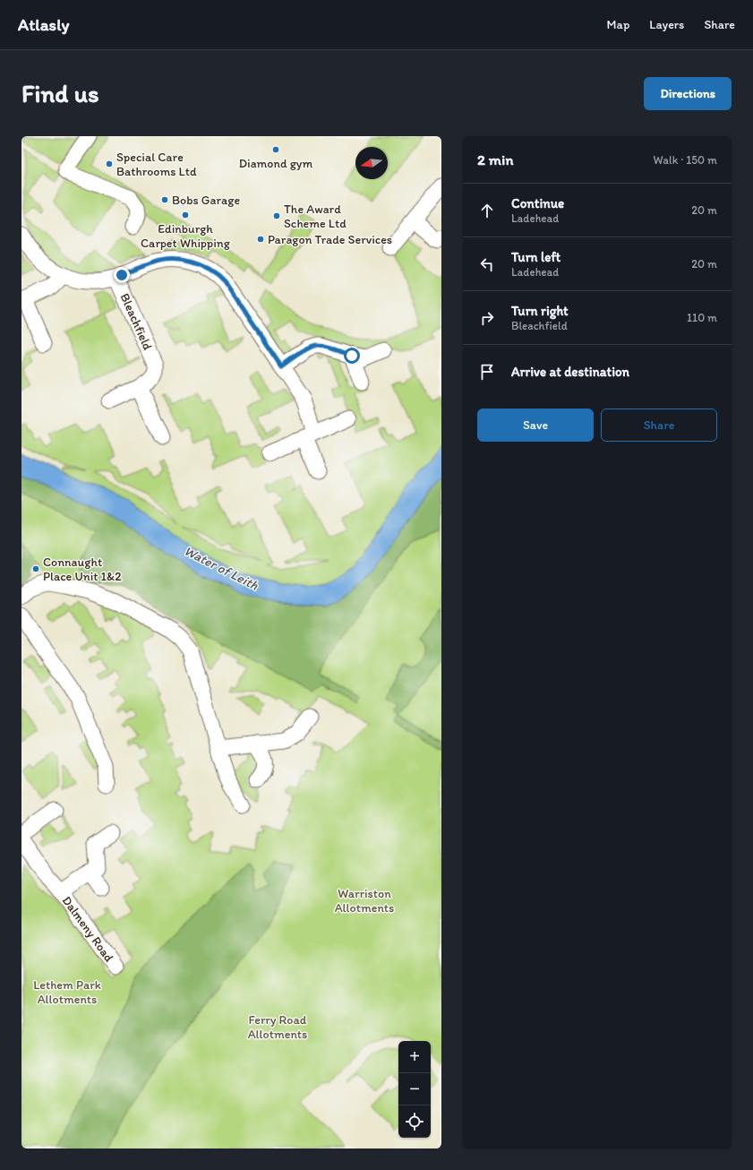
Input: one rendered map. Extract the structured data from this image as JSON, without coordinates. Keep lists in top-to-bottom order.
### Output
{
  "streets": {
    "street": ["Bleachfield", "Dalmeny Road"]
  },
  "water": ["Water of Leith"],
  "parks": ["Warriston Allotments", "Lethem Park Allotments", "Ferry Road Allotments"],
  "places": [
    "Diamond gym",
    "Special Care Bathrooms Ltd",
    "Bobs Garage",
    "Edinburgh Carpet Whipping",
    "The Award Scheme Ltd",
    "Paragon Trade Services",
    "Connaught Place Unit 1&2"
  ],
  "north": "left",
  "page": {
    "header": "Atlasly",
    "nav": ["Map", "Layers", "Share"],
    "buttons": [
      "Directions",
      ["Save", "Share"]
    ],
    "title": "Find us",
    "heading": ["2 min", "Walk · 150 m"],
    "list": [
      ["Continue", "Ladehead", "20 m"],
      ["Turn left", "Ladehead", "20 m"],
      ["Turn right", "Bleachfield", "110 m"],
      "Arrive at destination"
    ],
    "map_buttons": ["+", "−"]
  }
}
